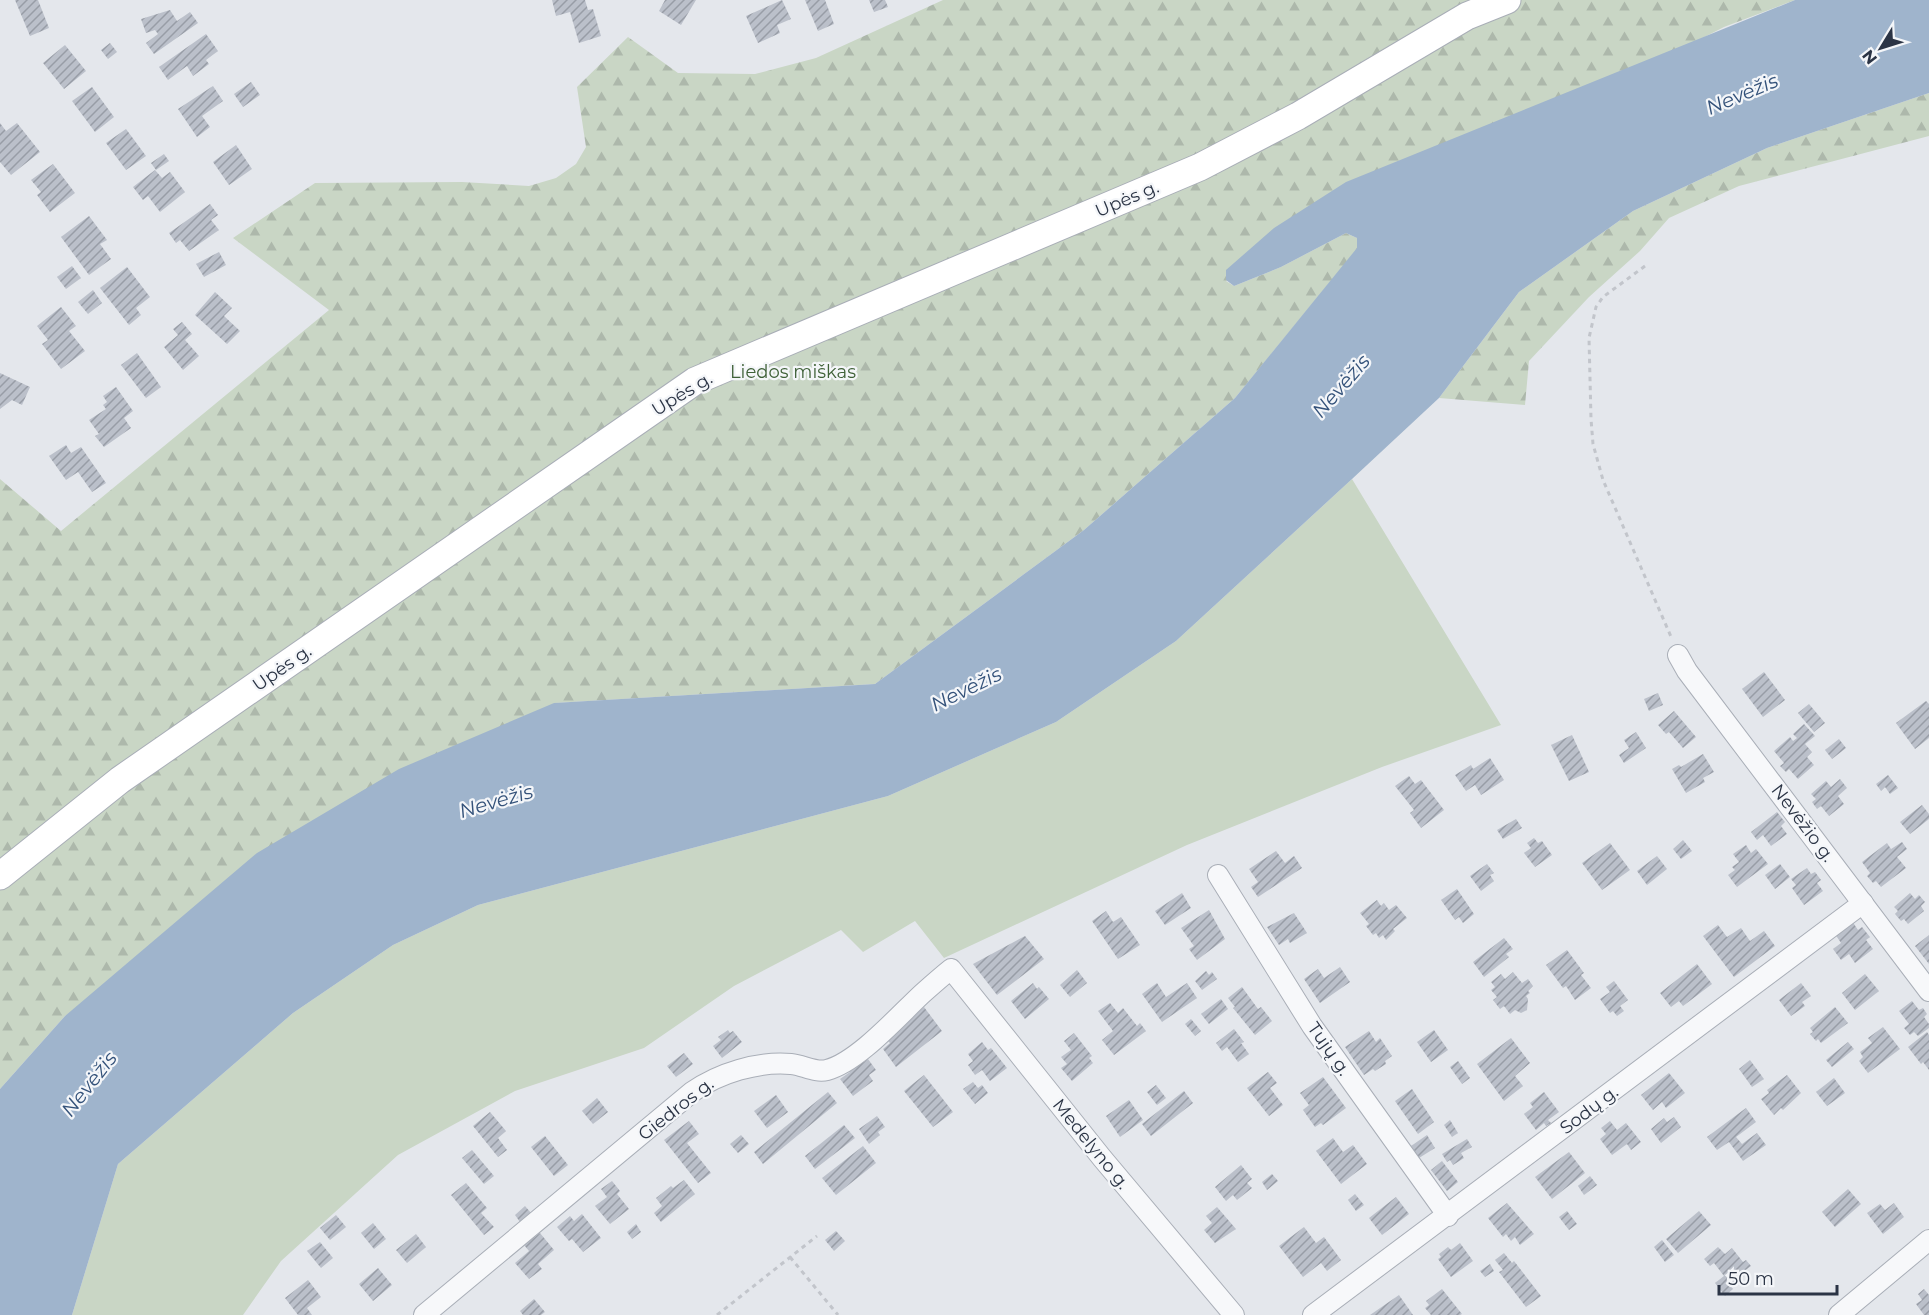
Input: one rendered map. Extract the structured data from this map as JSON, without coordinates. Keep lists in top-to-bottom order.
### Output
{
  "streets": {
    "main road": ["Upės g."],
    "street": [
      "Nevėžio g.",
      "Tujų g.",
      "Giedros g.",
      "Sodų g.",
      "Medelyno g."
    ]
  },
  "crossings": [
    ["Nevėžio g.", "Sodų g."],
    ["Tujų g.", "Sodų g."],
    ["Giedros g.", "Medelyno g."]
  ],
  "water": ["Nevėžis"],
  "parks": ["Liedos miškas"],
  "scale_bar": "50 m",
  "north": "bottom left"
}
